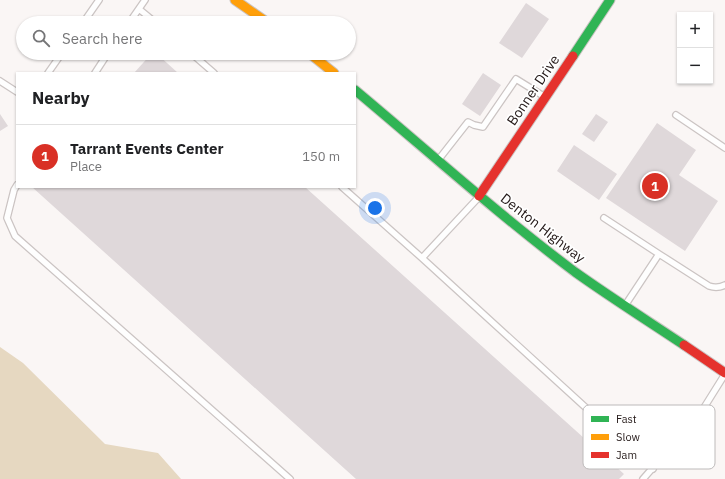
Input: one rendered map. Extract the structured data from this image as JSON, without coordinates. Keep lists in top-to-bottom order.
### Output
{
  "streets": {
    "main road": ["Bonner Drive", "Denton Highway"]
  },
  "crossings": [
    ["Bonner Drive", "Denton Highway"]
  ],
  "legend": ["Fast", "Slow", "Jam"],
  "page": {
    "map_buttons": ["+", "−"],
    "search": "Search here",
    "heading": "Nearby",
    "list": [
      {
        "mark": "1",
        "name": "Tarrant Events Center",
        "note": "Place",
        "value": "150 m"
      }
    ],
    "pins": "1"
  }
}
